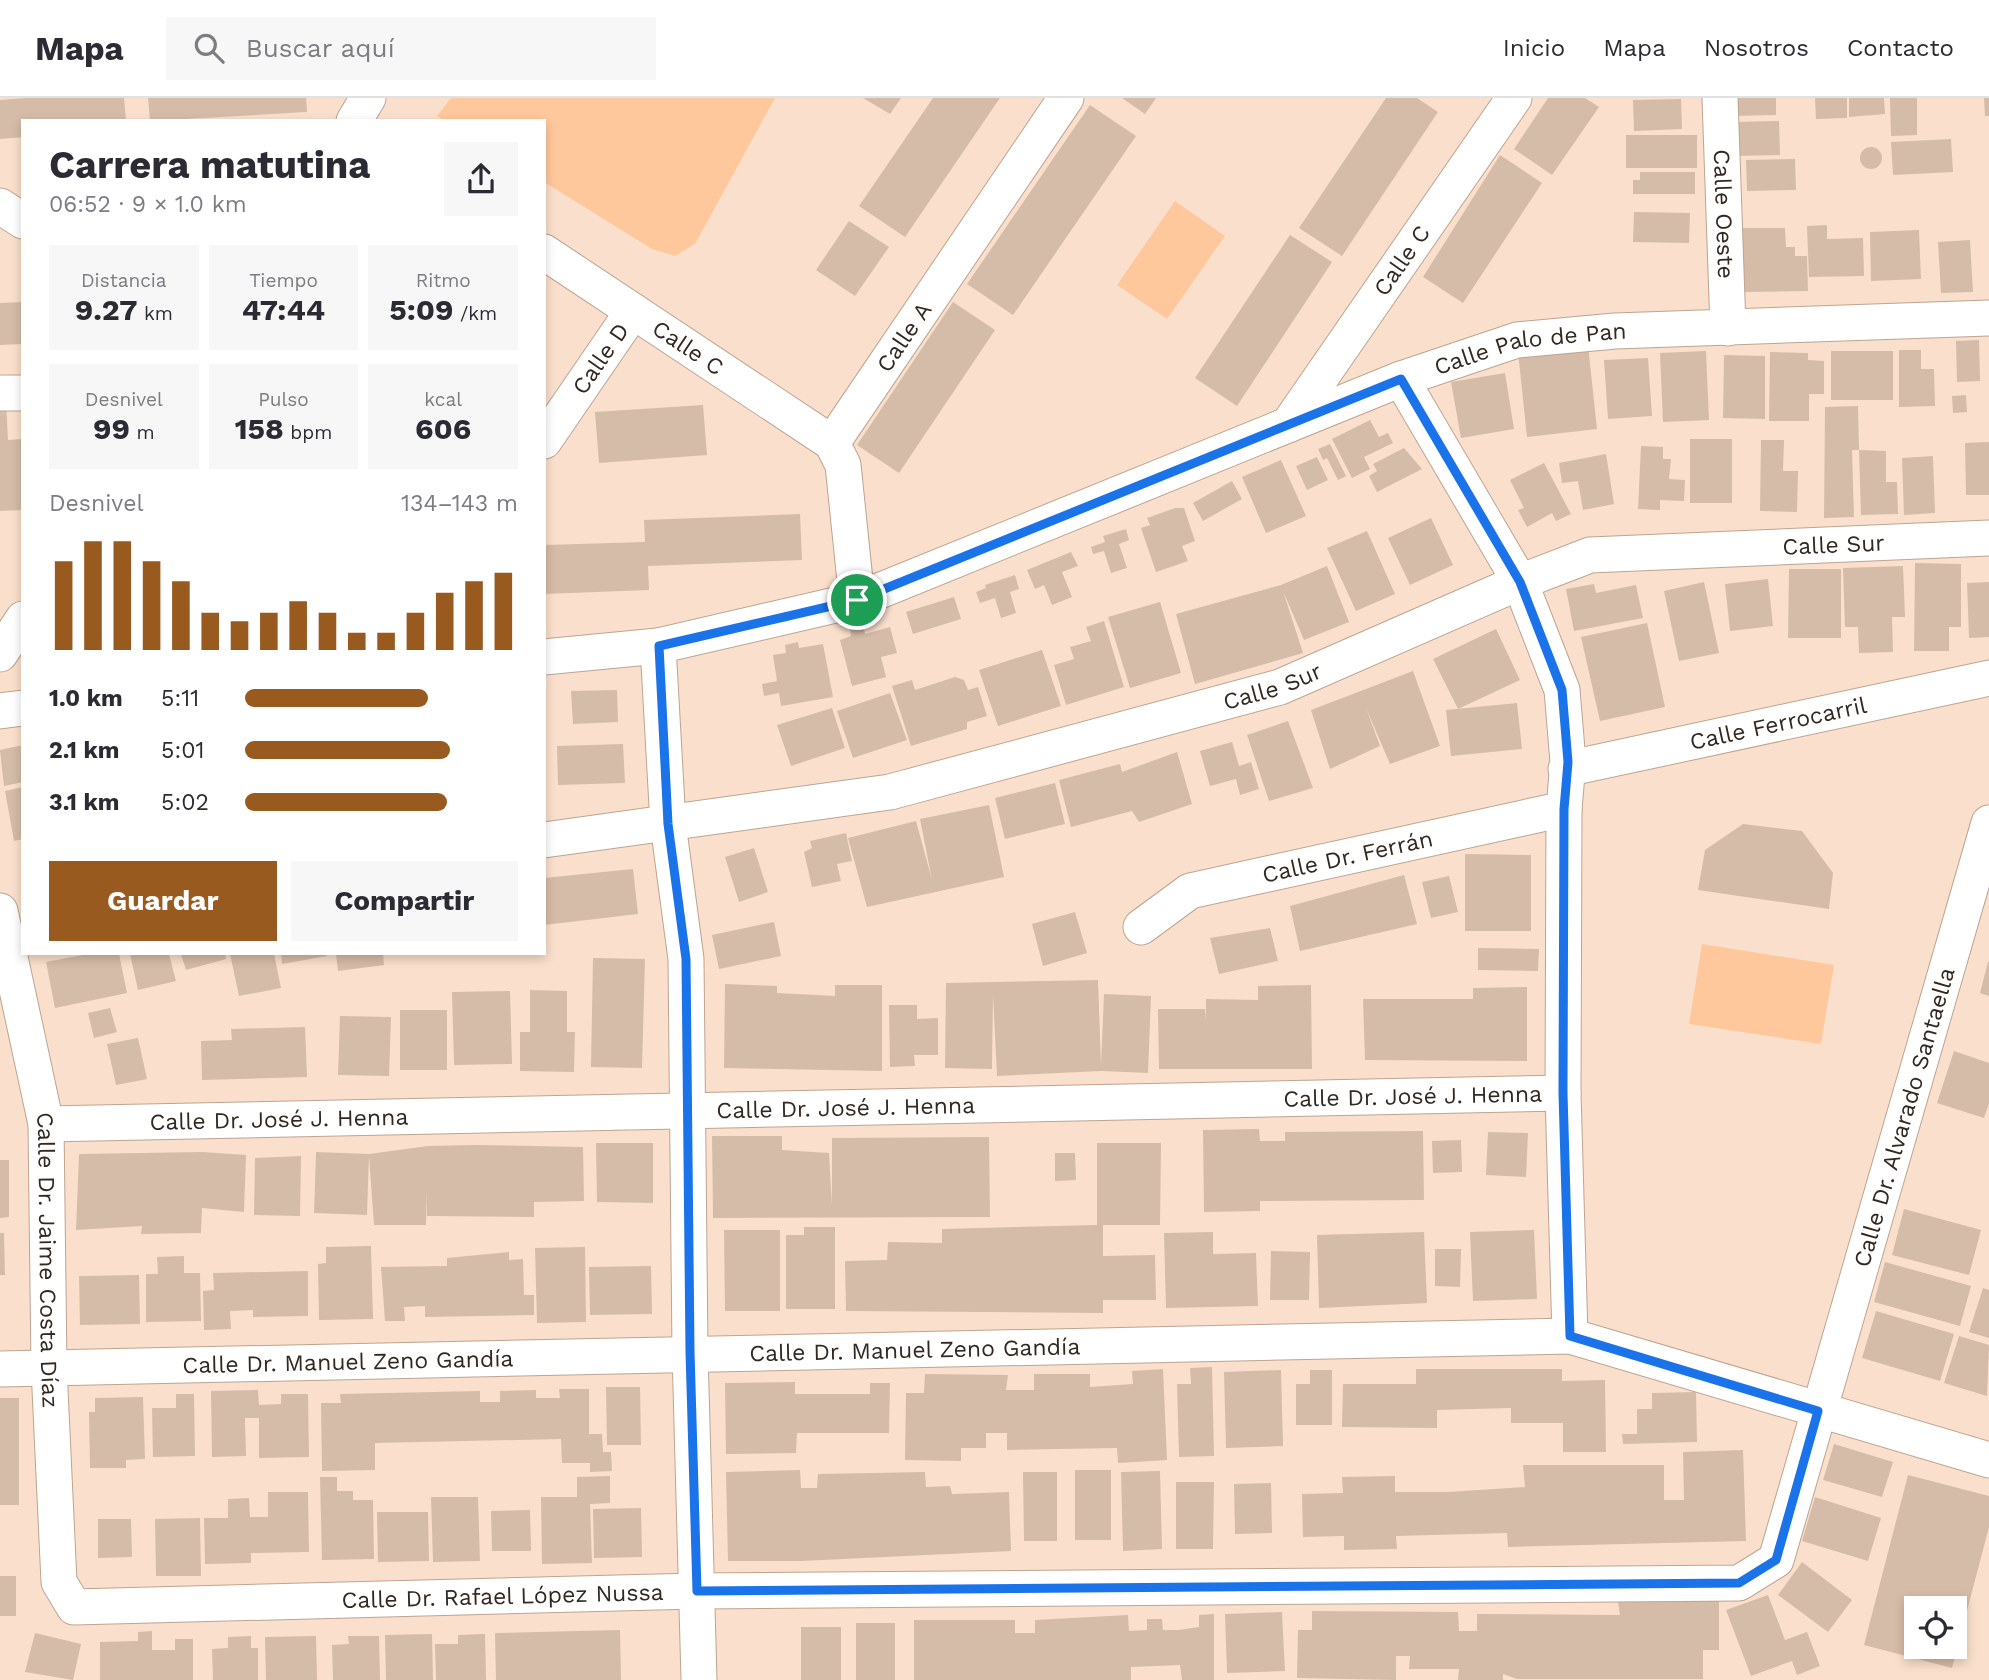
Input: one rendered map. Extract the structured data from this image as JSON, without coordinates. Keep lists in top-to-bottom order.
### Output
{
  "streets": {
    "street": [
      "Calle Oeste",
      "Calle C",
      "Calle A",
      "Calle Palo de Pan",
      "Calle D",
      "Calle Sur",
      "Calle Ferrocarril",
      "Calle Dr. Ferrán",
      "Calle Dr. José J. Henna",
      "Calle Dr. Alvarado Santaella",
      "Calle Dr. Jaime Costa Díaz",
      "Calle Dr. Manuel Zeno Gandía",
      "Calle Dr. Rafael López Nussa"
    ]
  },
  "crossings": [
    ["Calle Oeste", "Calle Palo de Pan"],
    ["Calle C", "Calle A"],
    ["Calle C", "Calle Palo de Pan"],
    ["Calle C", "Calle D"],
    ["Calle Dr. José J. Henna", "Calle Dr. Jaime Costa Díaz"],
    ["Calle Dr. Alvarado Santaella", "Calle Dr. Manuel Zeno Gandía"],
    ["Calle Dr. Alvarado Santaella", "Calle Dr. Rafael López Nussa"],
    ["Calle Dr. Jaime Costa Díaz", "Calle Dr. Manuel Zeno Gandía"],
    ["Calle Dr. Jaime Costa Díaz", "Calle Dr. Rafael López Nussa"],
    ["Calle Dr. Manuel Zeno Gandía", "Calle Dr. Rafael López Nussa"]
  ],
  "page": {
    "header": "Mapa",
    "search": "Buscar aquí",
    "nav": [
      "Inicio",
      "Mapa",
      "Nosotros",
      "Contacto"
    ],
    "heading": ["Carrera matutina", "06:52 · 9 × 1.0 km"],
    "stats": [
      ["Distancia", "9.27 km"],
      ["Tiempo", "47:44"],
      ["Ritmo", "5:09 /km"],
      ["Desnivel", "99 m"],
      ["Pulso", "158 bpm"],
      ["kcal", "606"]
    ],
    "chart": ["Desnivel", "134–143 m"],
    "list": [
      {
        "name": "1.0 km",
        "note": "5:11"
      },
      {
        "name": "2.1 km",
        "note": "5:01"
      },
      {
        "name": "3.1 km",
        "note": "5:02"
      }
    ],
    "buttons": ["Guardar", "Compartir"]
  }
}
